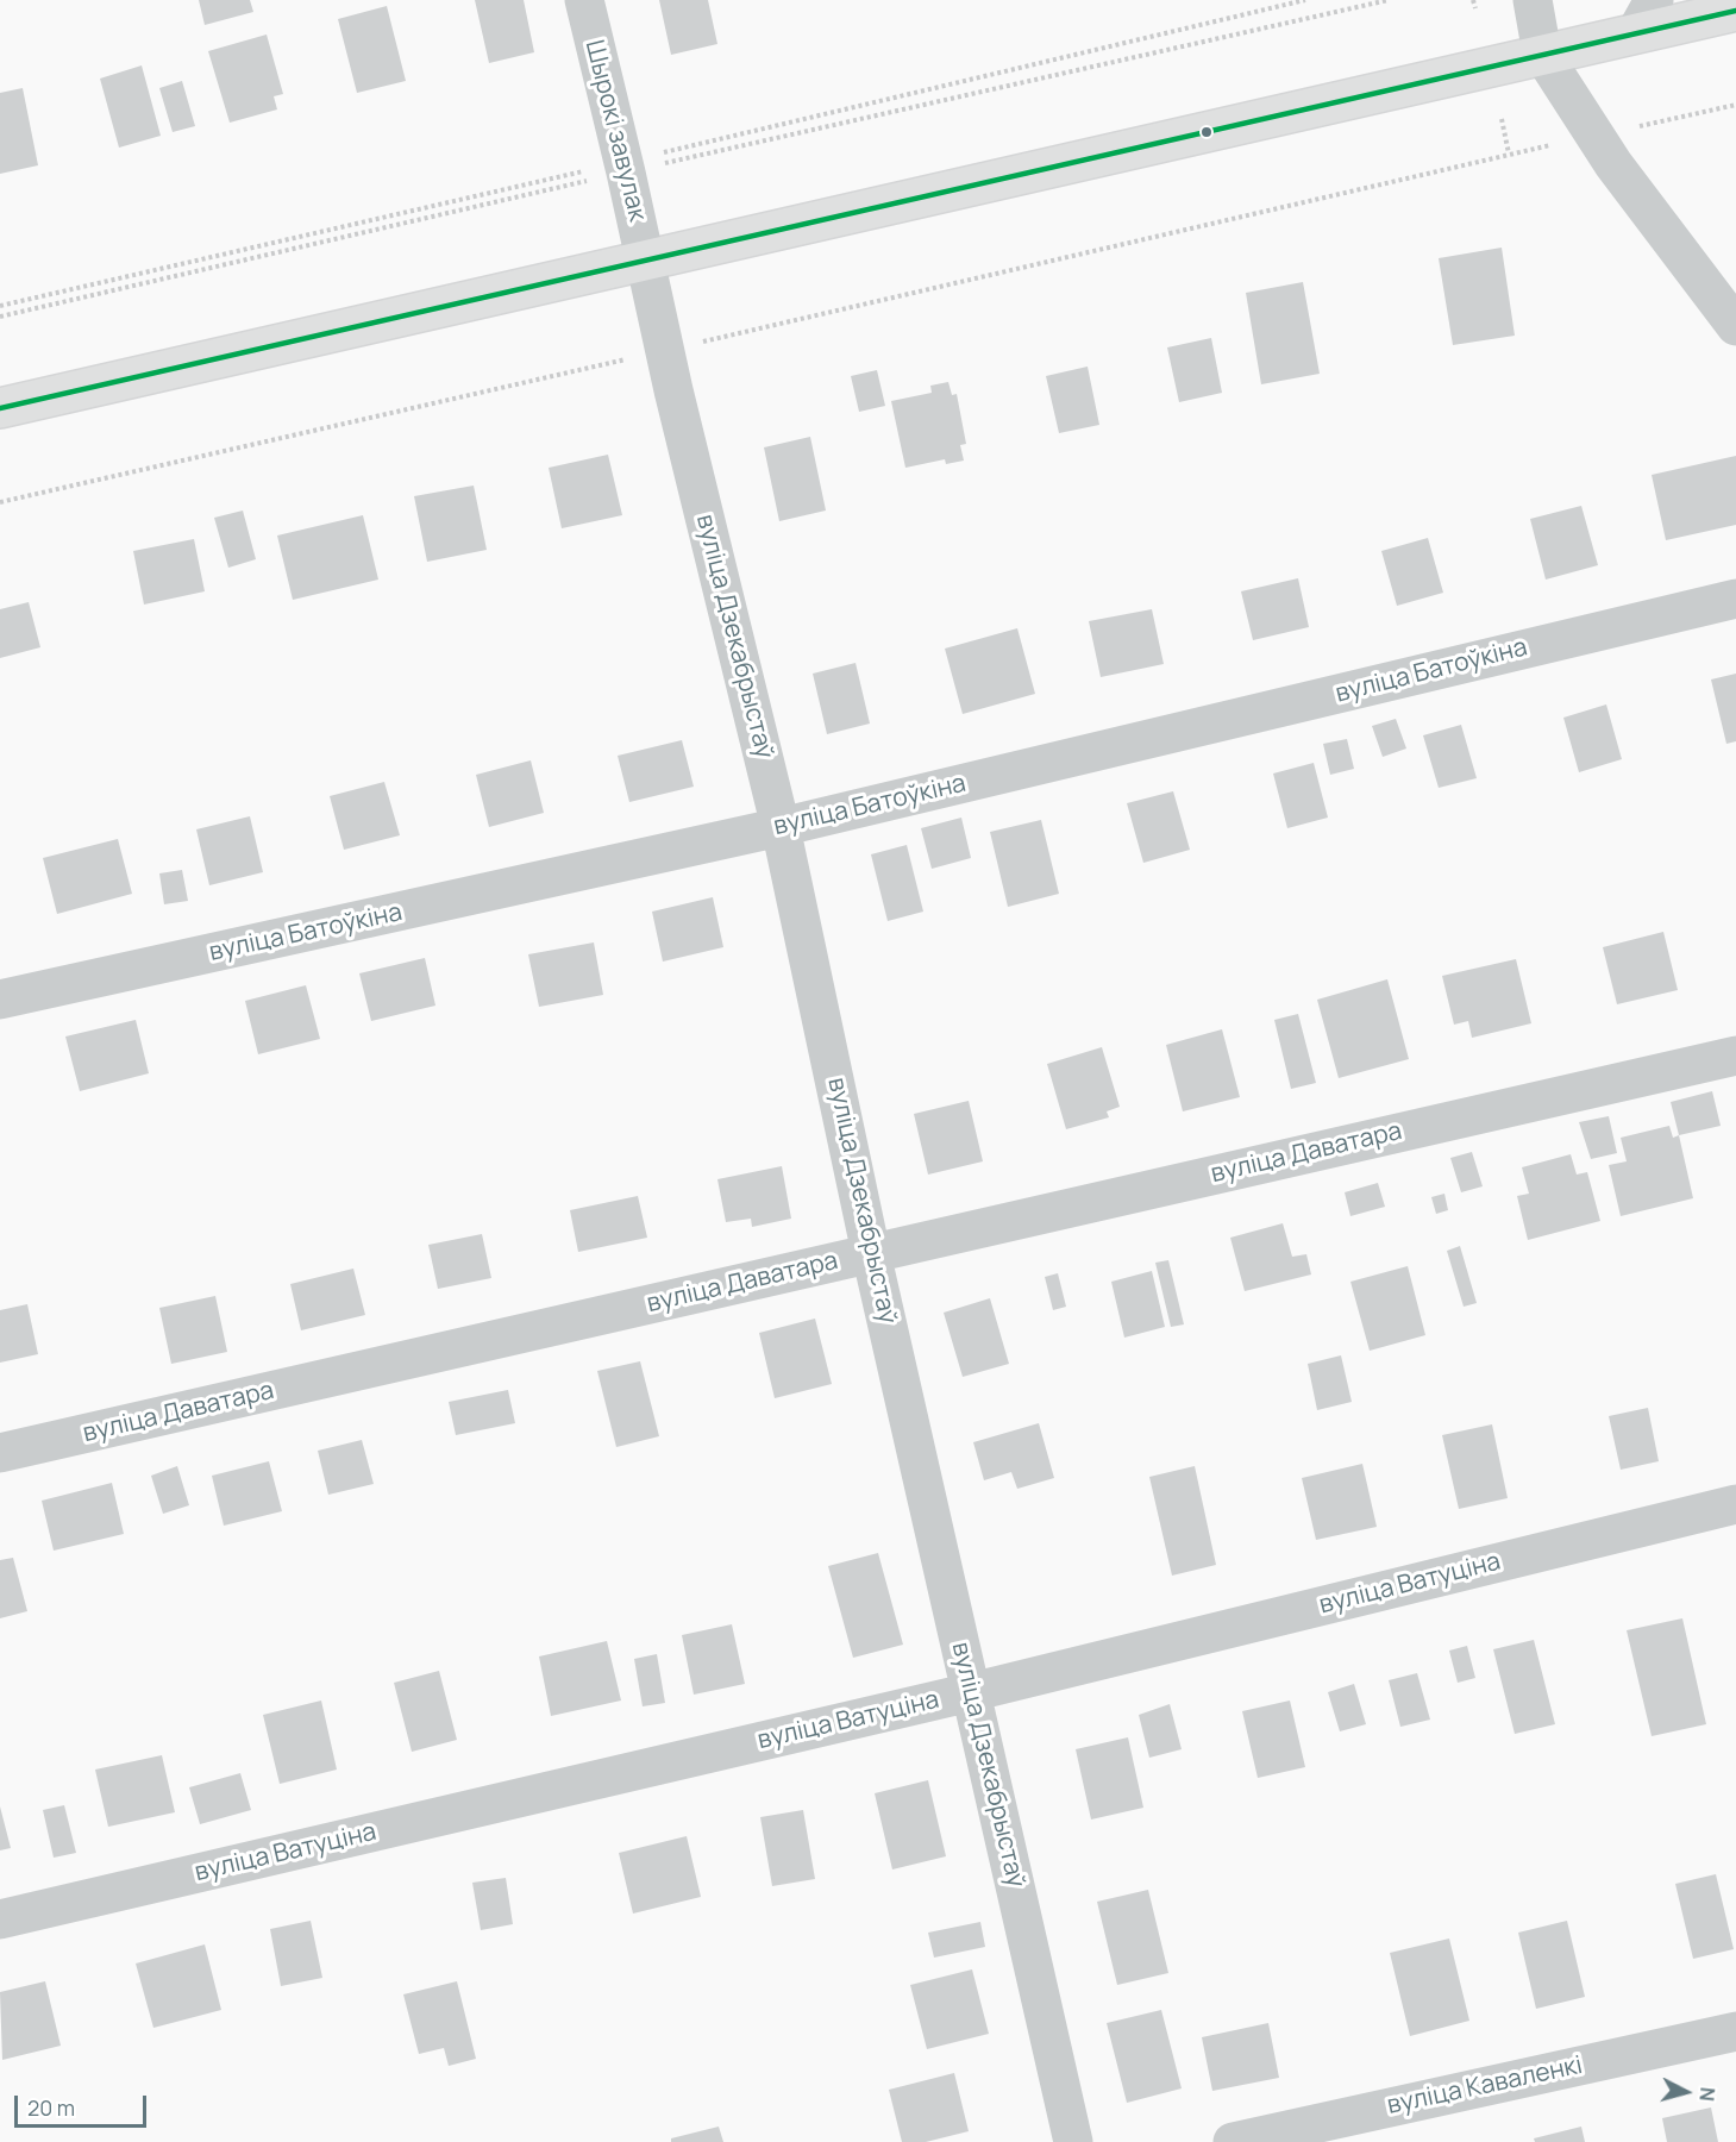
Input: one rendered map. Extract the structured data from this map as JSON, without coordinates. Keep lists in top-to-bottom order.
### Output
{
  "streets": {
    "street": [
      "Шырокі завулак",
      "вуліца Дзекабрыстаў",
      "вуліца Батоўкіна",
      "вуліца Даватара",
      "вуліца Ватуціна",
      "вуліца Каваленкі"
    ]
  },
  "crossings": [
    ["Шырокі завулак", "вуліца Дзекабрыстаў"],
    ["вуліца Дзекабрыстаў", "вуліца Батоўкіна"],
    ["вуліца Дзекабрыстаў", "вуліца Даватара"],
    ["вуліца Дзекабрыстаў", "вуліца Ватуціна"]
  ],
  "scale_bar": "20 m",
  "north": "right"
}
